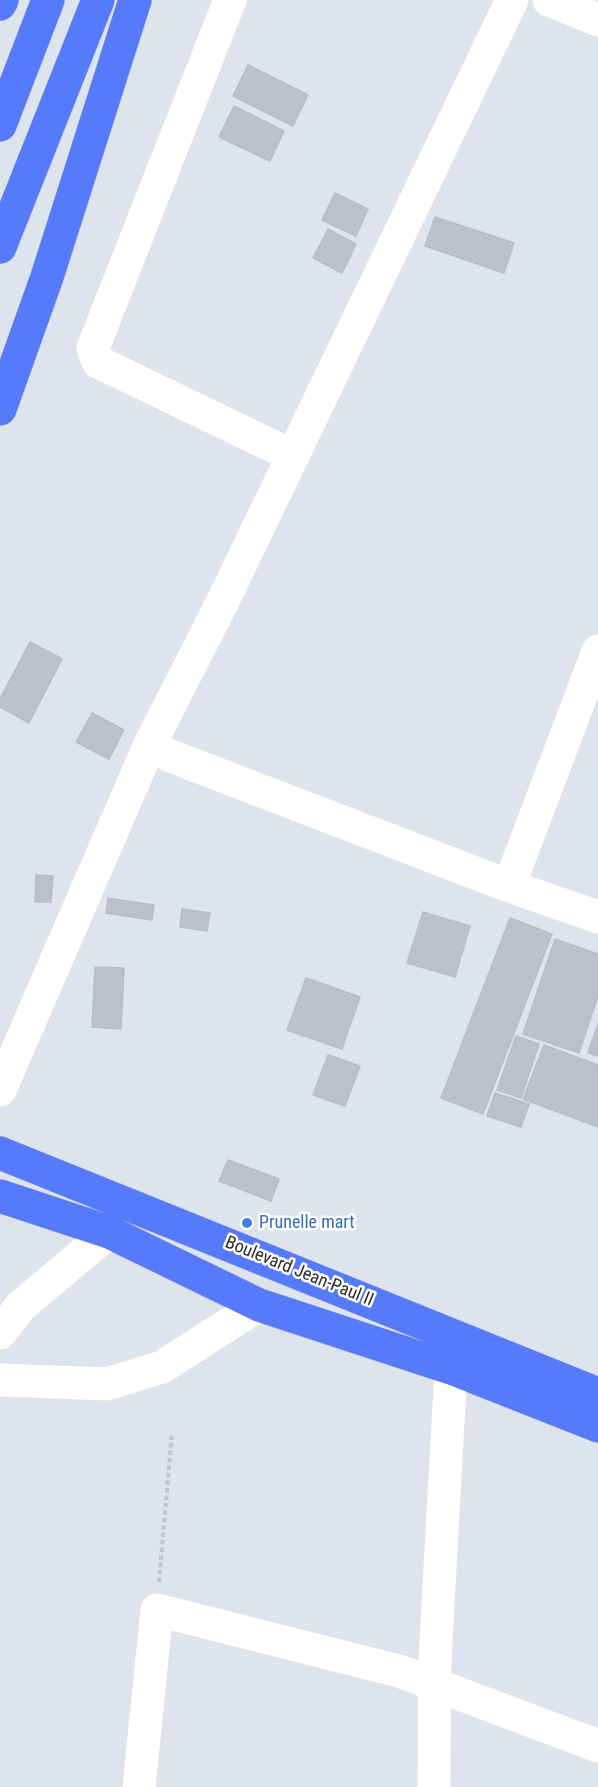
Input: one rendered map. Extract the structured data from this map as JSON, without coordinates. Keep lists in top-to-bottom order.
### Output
{
  "streets": {
    "main road": ["Boulevard Jean-Paul II"]
  },
  "places": ["Prunelle mart"]
}
